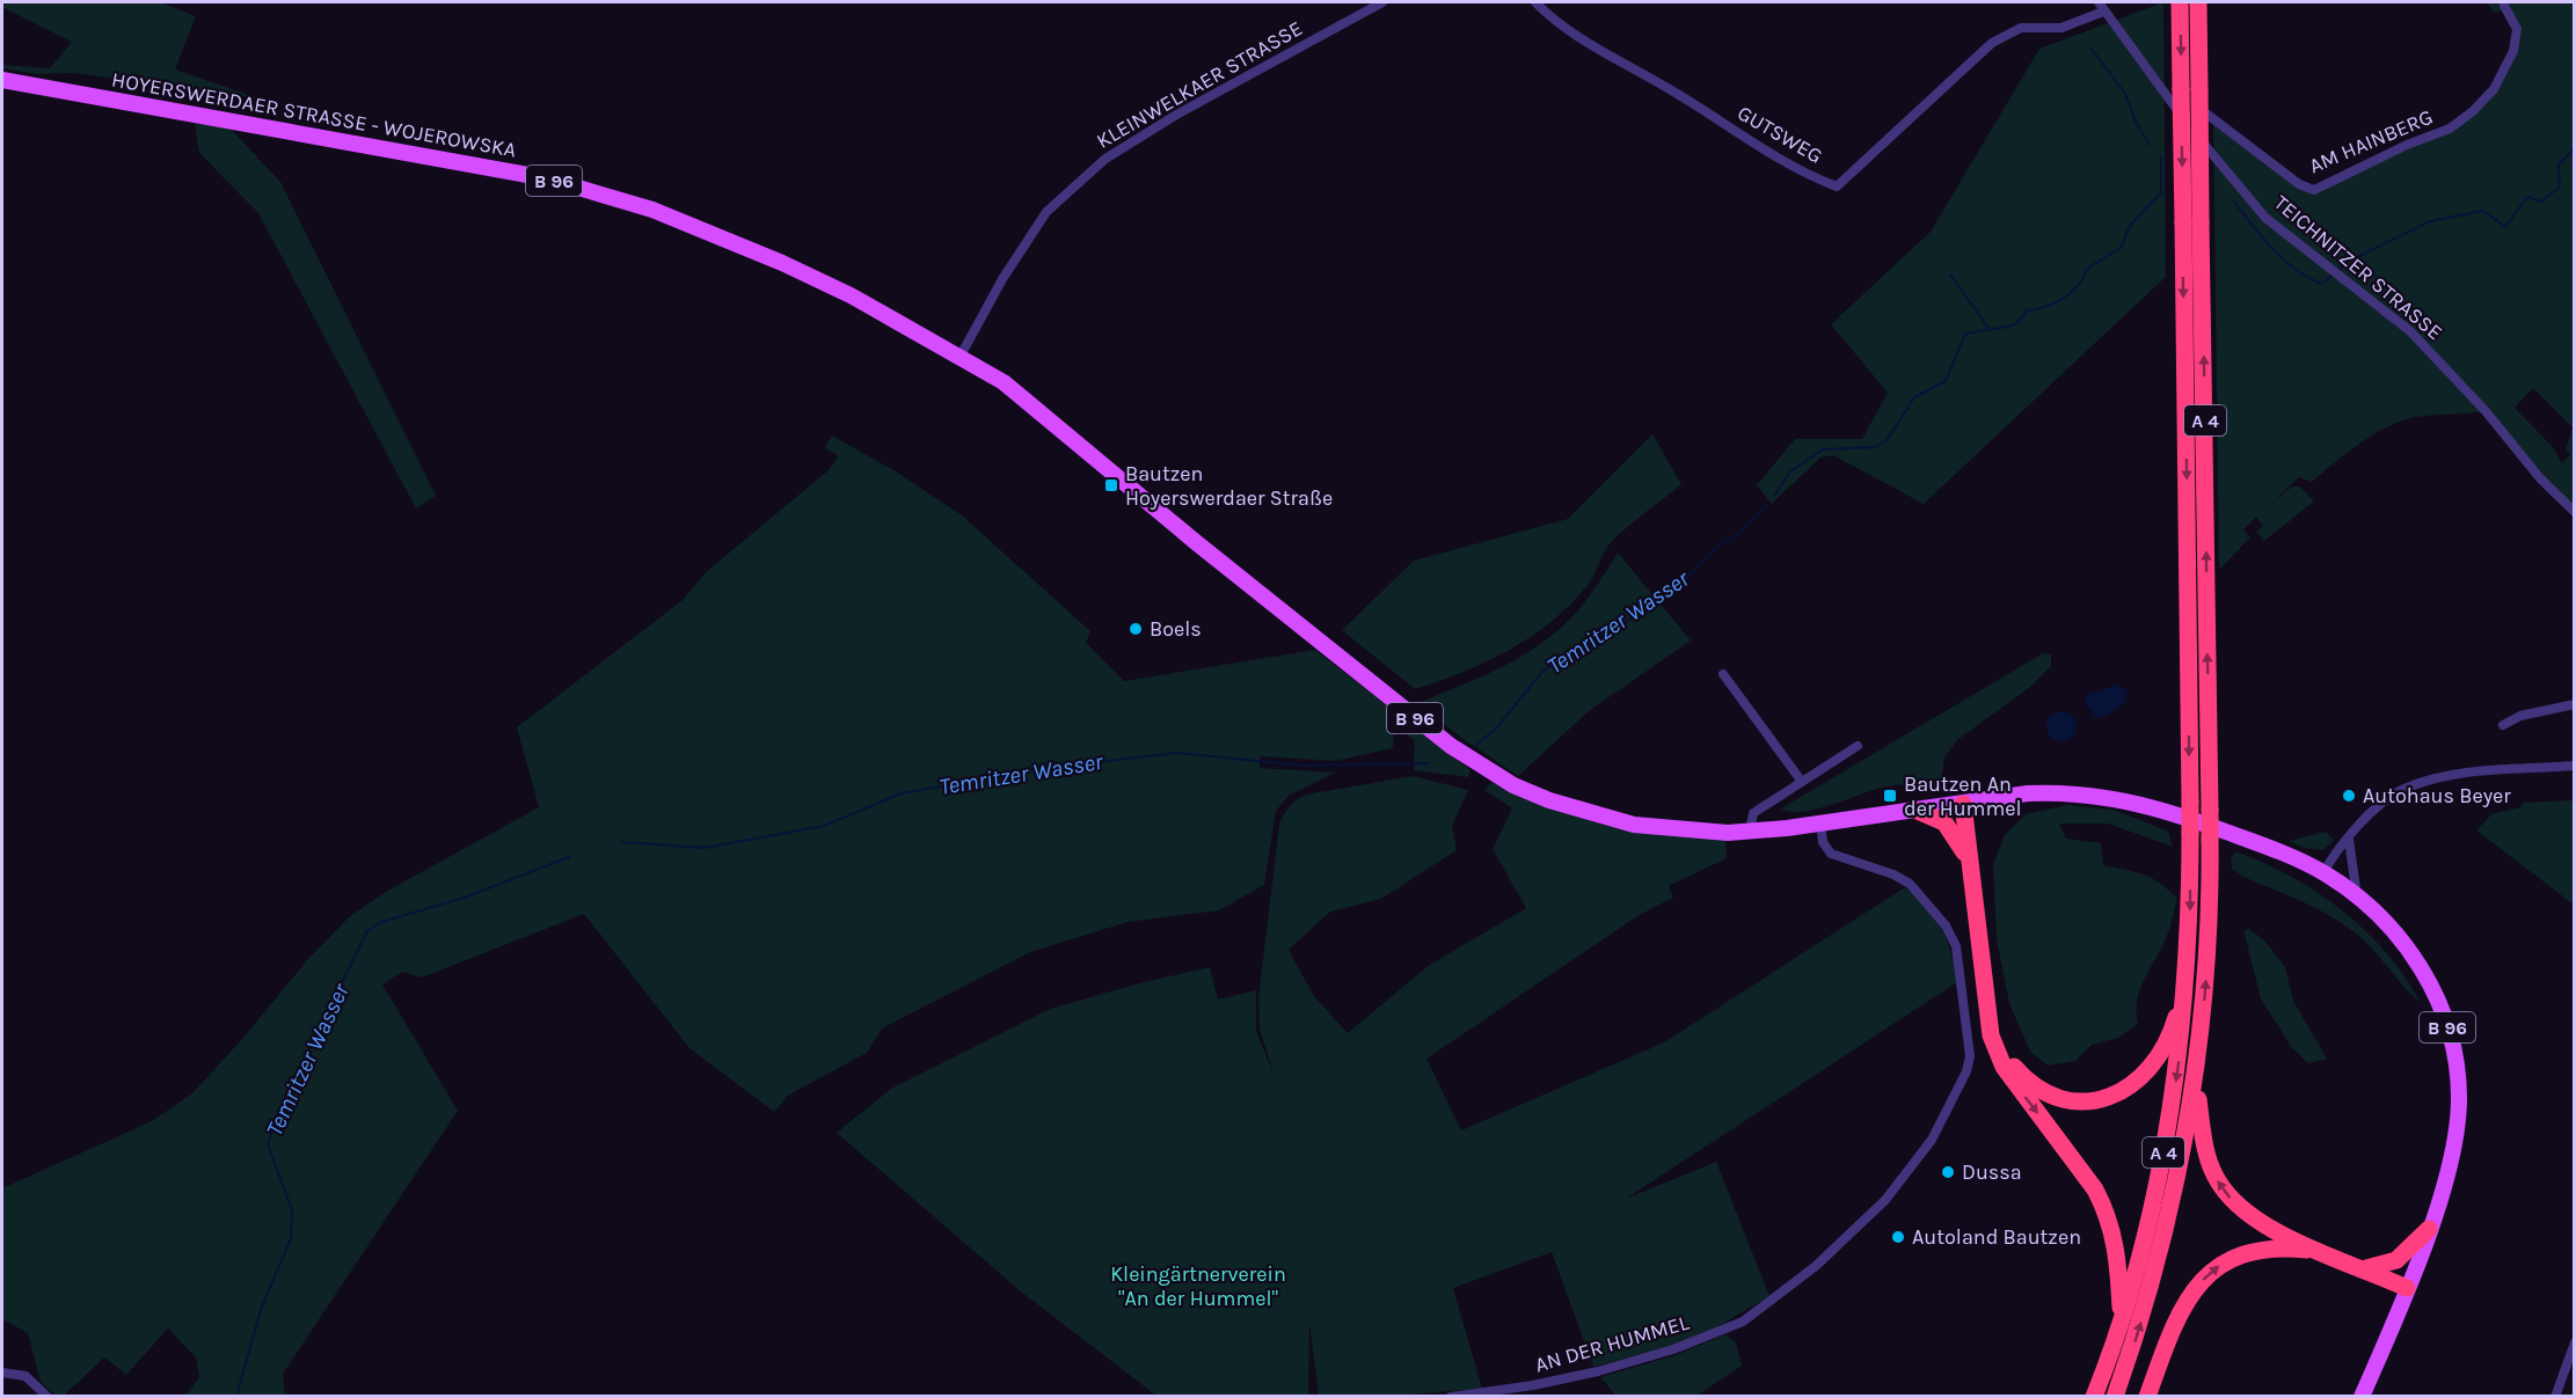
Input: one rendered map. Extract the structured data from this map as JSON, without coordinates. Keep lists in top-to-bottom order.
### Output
{
  "streets": {
    "highway": ["A 4"],
    "main road": ["HOYERSWERDAER STRASSE - WOJEROWSKA", "B 96"],
    "street": [
      "KLEINWELKAER STRASSE",
      "GUTSWEG",
      "AM HAINBERG",
      "TEICHNITZER STRASSE",
      "AN DER HUMMEL"
    ]
  },
  "crossings": [
    ["KLEINWELKAER STRASSE", "HOYERSWERDAER STRASSE - WOJEROWSKA"],
    ["HOYERSWERDAER STRASSE - WOJEROWSKA", "AN DER HUMMEL"],
    ["GUTSWEG", "TEICHNITZER STRASSE"],
    ["AM HAINBERG", "TEICHNITZER STRASSE"]
  ],
  "water": ["Temritzer Wasser"],
  "parks": ["Kleingärtnerverein \"An der Hummel\""],
  "places": {
    "transit": ["Bautzen Hoyerswerdaer Straße", "Bautzen An der Hummel"],
    "other": [
      "Boels",
      "Autohaus Beyer",
      "Dussa",
      "Autoland Bautzen"
    ]
  }
}
